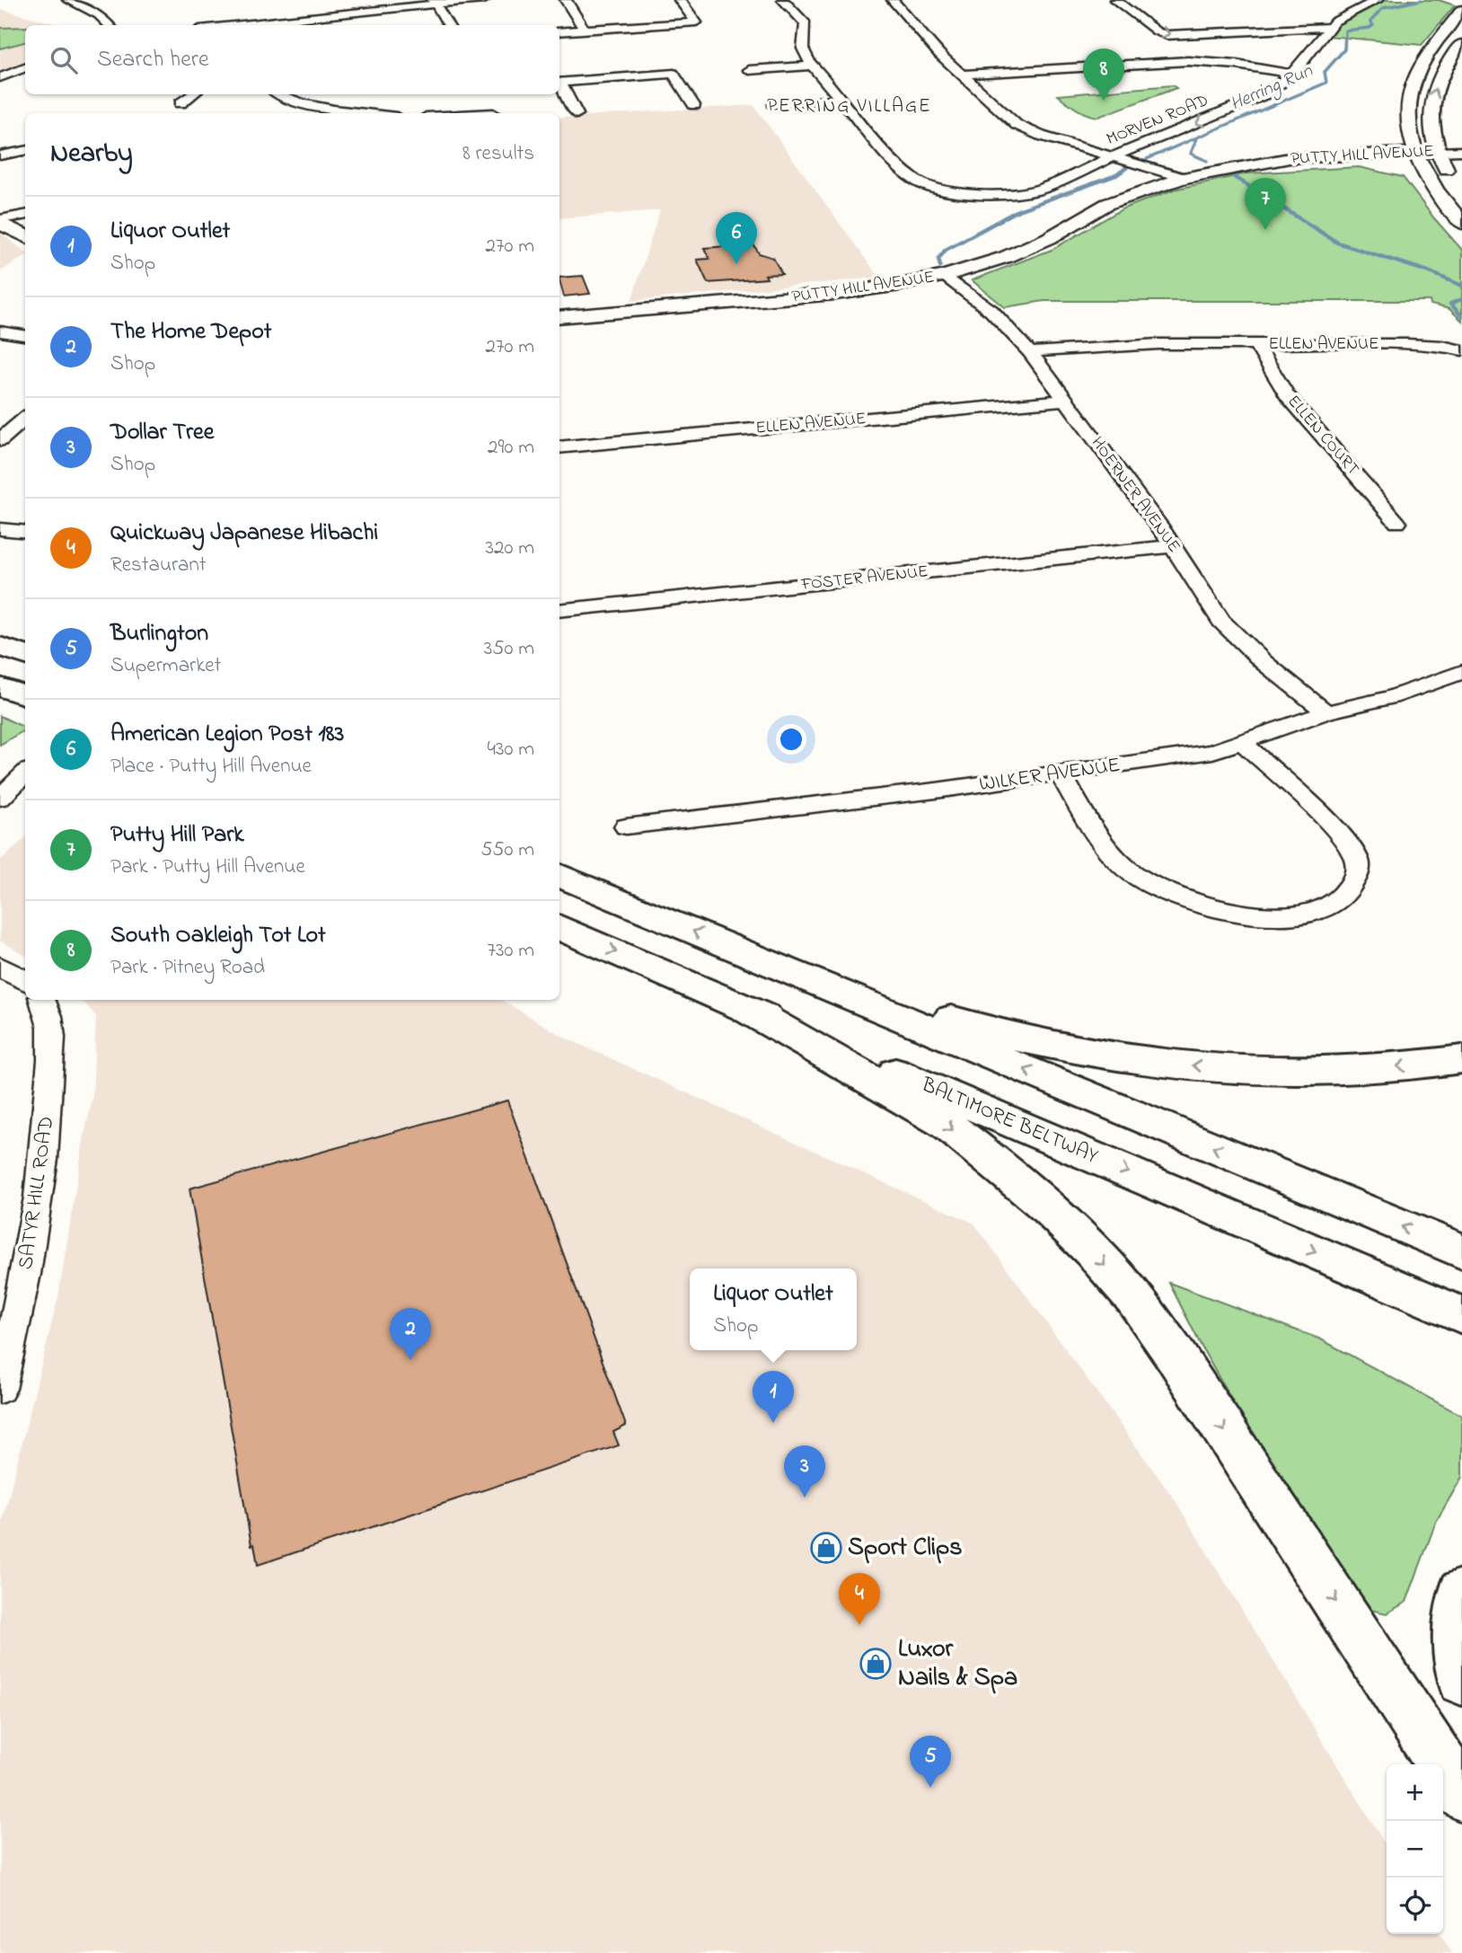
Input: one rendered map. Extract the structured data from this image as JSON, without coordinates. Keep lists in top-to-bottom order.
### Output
{
  "streets": {
    "highway": ["BALTIMORE BELTWAY"],
    "main road": ["PUTTY HILL AVENUE"],
    "street": [
      "MORVEN ROAD",
      "ELLEN AVENUE",
      "ELLEN COURT",
      "HOERNER AVENUE",
      "FOSTER AVENUE",
      "WILKER AVENUE",
      "SATYR HILL ROAD"
    ]
  },
  "crossings": [
    ["PUTTY HILL AVENUE", "HOERNER AVENUE"],
    ["ELLEN AVENUE", "ELLEN COURT"],
    ["ELLEN AVENUE", "HOERNER AVENUE"],
    ["HOERNER AVENUE", "FOSTER AVENUE"],
    ["HOERNER AVENUE", "WILKER AVENUE"]
  ],
  "districts": ["PERRING VILLAGE"],
  "water": ["Herring Run"],
  "places": {
    "shop": ["Sport Clips", "Luxor Nails & Spa"]
  },
  "page": {
    "search": "Search here",
    "pins": [
      "8",
      "7",
      "6",
      "2",
      "1",
      "3",
      "4",
      "5"
    ],
    "heading": ["Nearby", "8 results"],
    "list": [
      {
        "mark": "1",
        "name": "Liquor Outlet",
        "note": "Shop",
        "value": "270 m"
      },
      {
        "mark": "2",
        "name": "The Home Depot",
        "note": "Shop",
        "value": "270 m"
      },
      {
        "mark": "3",
        "name": "Dollar Tree",
        "note": "Shop",
        "value": "290 m"
      },
      {
        "mark": "4",
        "name": "Quickway Japanese Hibachi",
        "note": "Restaurant",
        "value": "320 m"
      },
      {
        "mark": "5",
        "name": "Burlington",
        "note": "Supermarket",
        "value": "350 m"
      },
      {
        "mark": "6",
        "name": "American Legion Post 183",
        "note": "Place · Putty Hill Avenue",
        "value": "430 m"
      },
      {
        "mark": "7",
        "name": "Putty Hill Park",
        "note": "Park · Putty Hill Avenue",
        "value": "550 m"
      },
      {
        "mark": "8",
        "name": "South Oakleigh Tot Lot",
        "note": "Park · Pitney Road",
        "value": "730 m"
      }
    ],
    "popup": ["Liquor Outlet", "Shop"],
    "map_buttons": ["+", "−"]
  }
}
